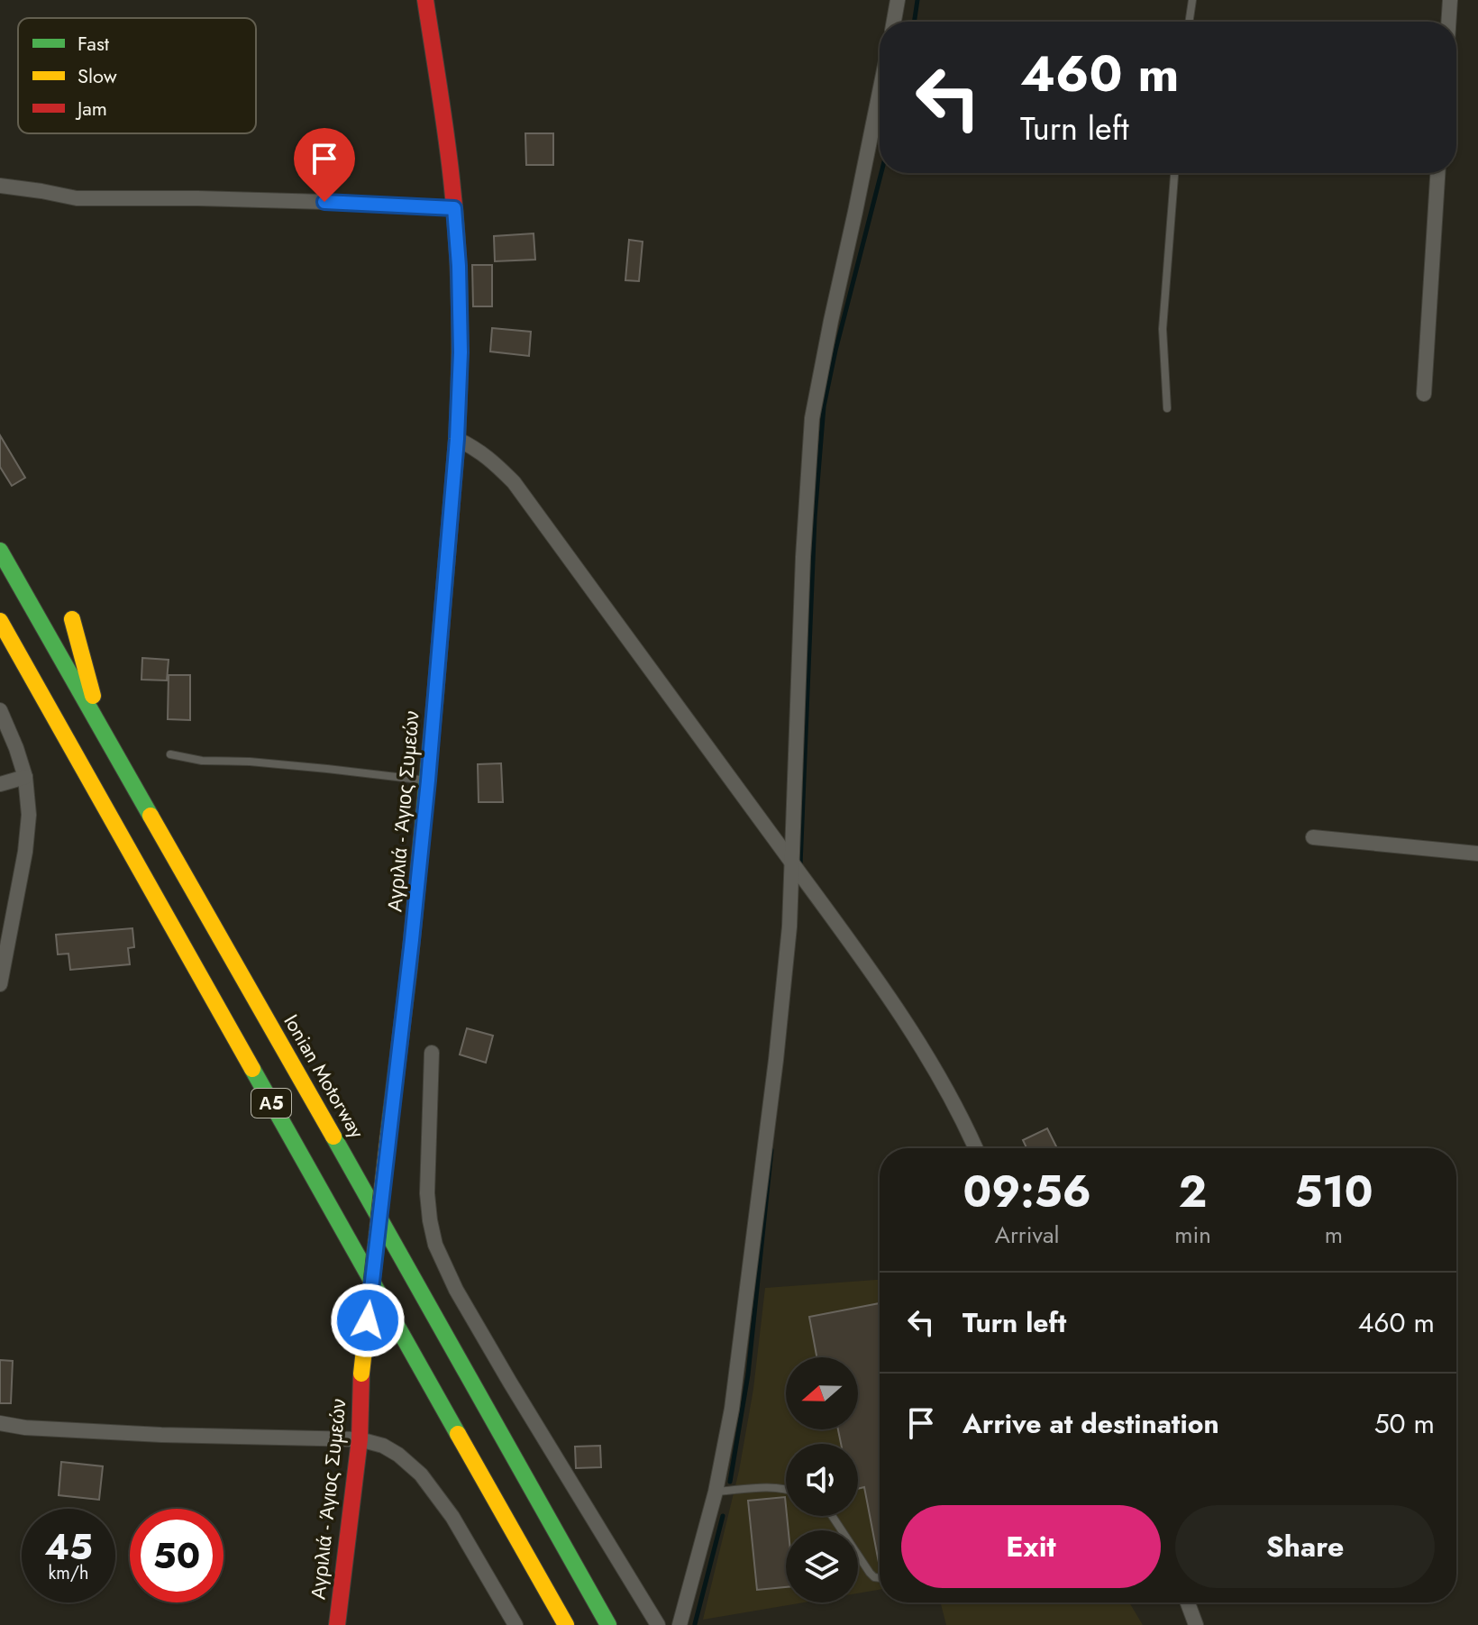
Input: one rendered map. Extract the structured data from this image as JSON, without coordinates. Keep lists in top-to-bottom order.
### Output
{
  "streets": {
    "main road": ["Αγριλιά - Άγιος Συμεών", "Ionian Motorway", "Α5"]
  },
  "legend": ["Fast", "Slow", "Jam"],
  "north": "left",
  "page": {
    "turn": ["460 m", "Turn left"],
    "eta": [
      "09:56",
      "Arrival",
      "2",
      "min",
      "510",
      "m"
    ],
    "list": [
      {
        "name": "Turn left",
        "value": "460 m"
      },
      {
        "name": "Arrive at destination",
        "value": "50 m"
      }
    ],
    "buttons": ["Exit", "Share"],
    "speed": "45 km/h",
    "limit": "50"
  }
}
